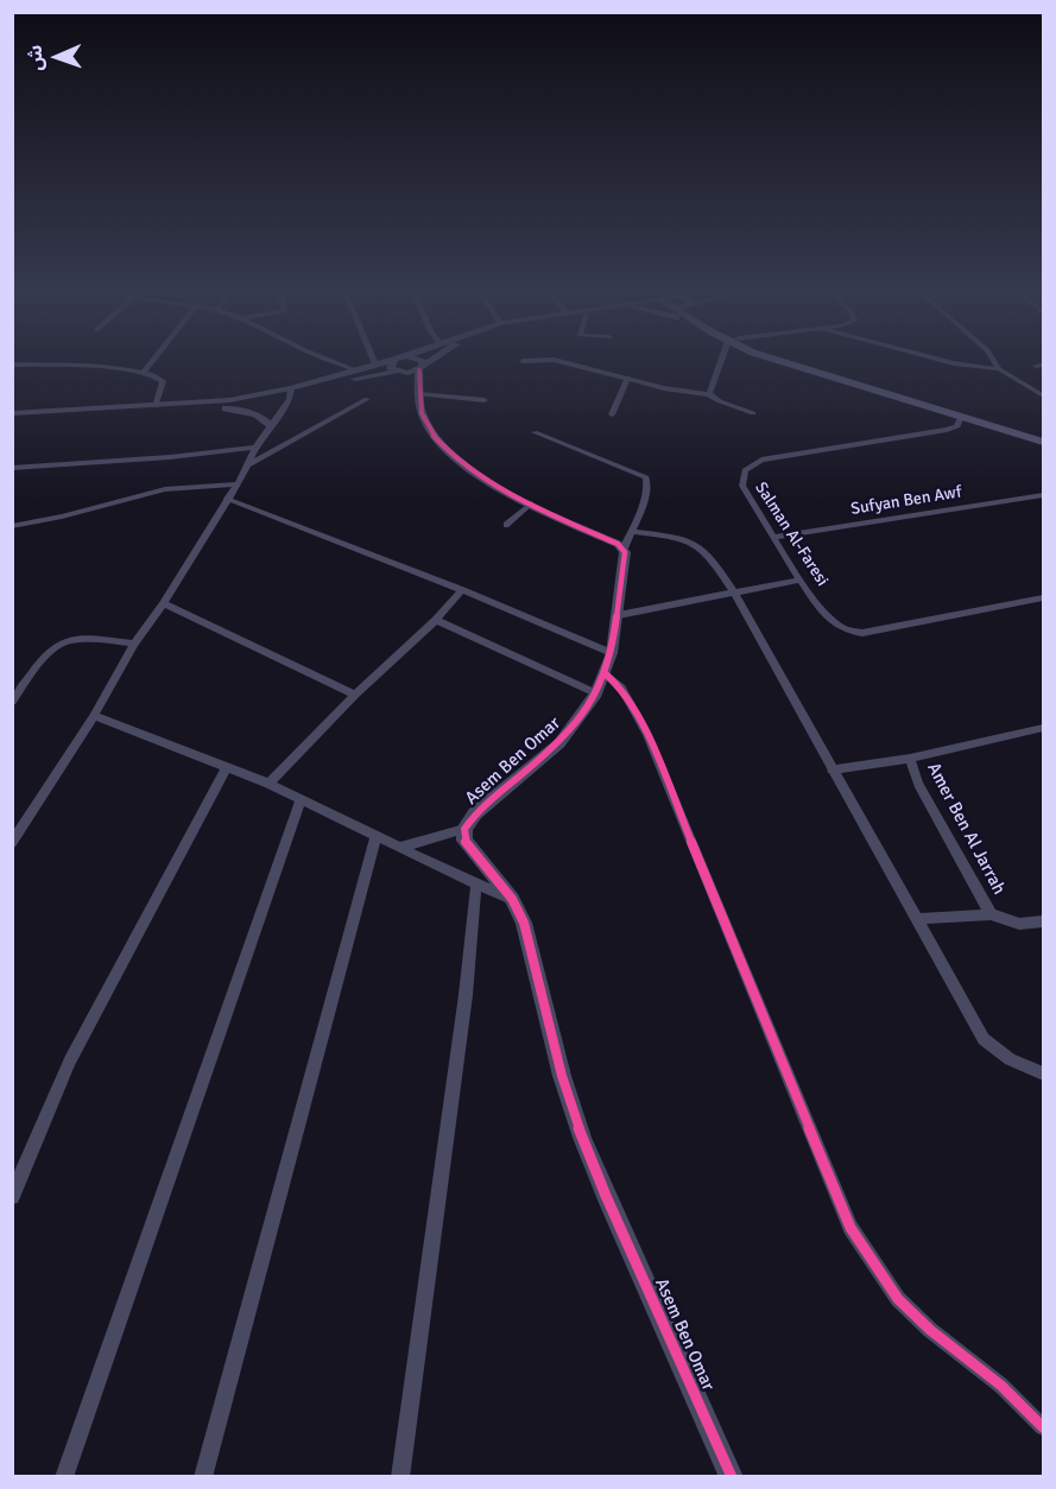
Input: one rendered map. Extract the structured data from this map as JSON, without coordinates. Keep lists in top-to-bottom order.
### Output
{
  "streets": {
    "street": [
      "Sufyan Ben Awf",
      "Salman Al-Faresi",
      "Asem Ben Omar",
      "Amer Ben Al Jarrah"
    ]
  },
  "crossings": [
    ["Sufyan Ben Awf", "Salman Al-Faresi"]
  ],
  "north": "left"
}
